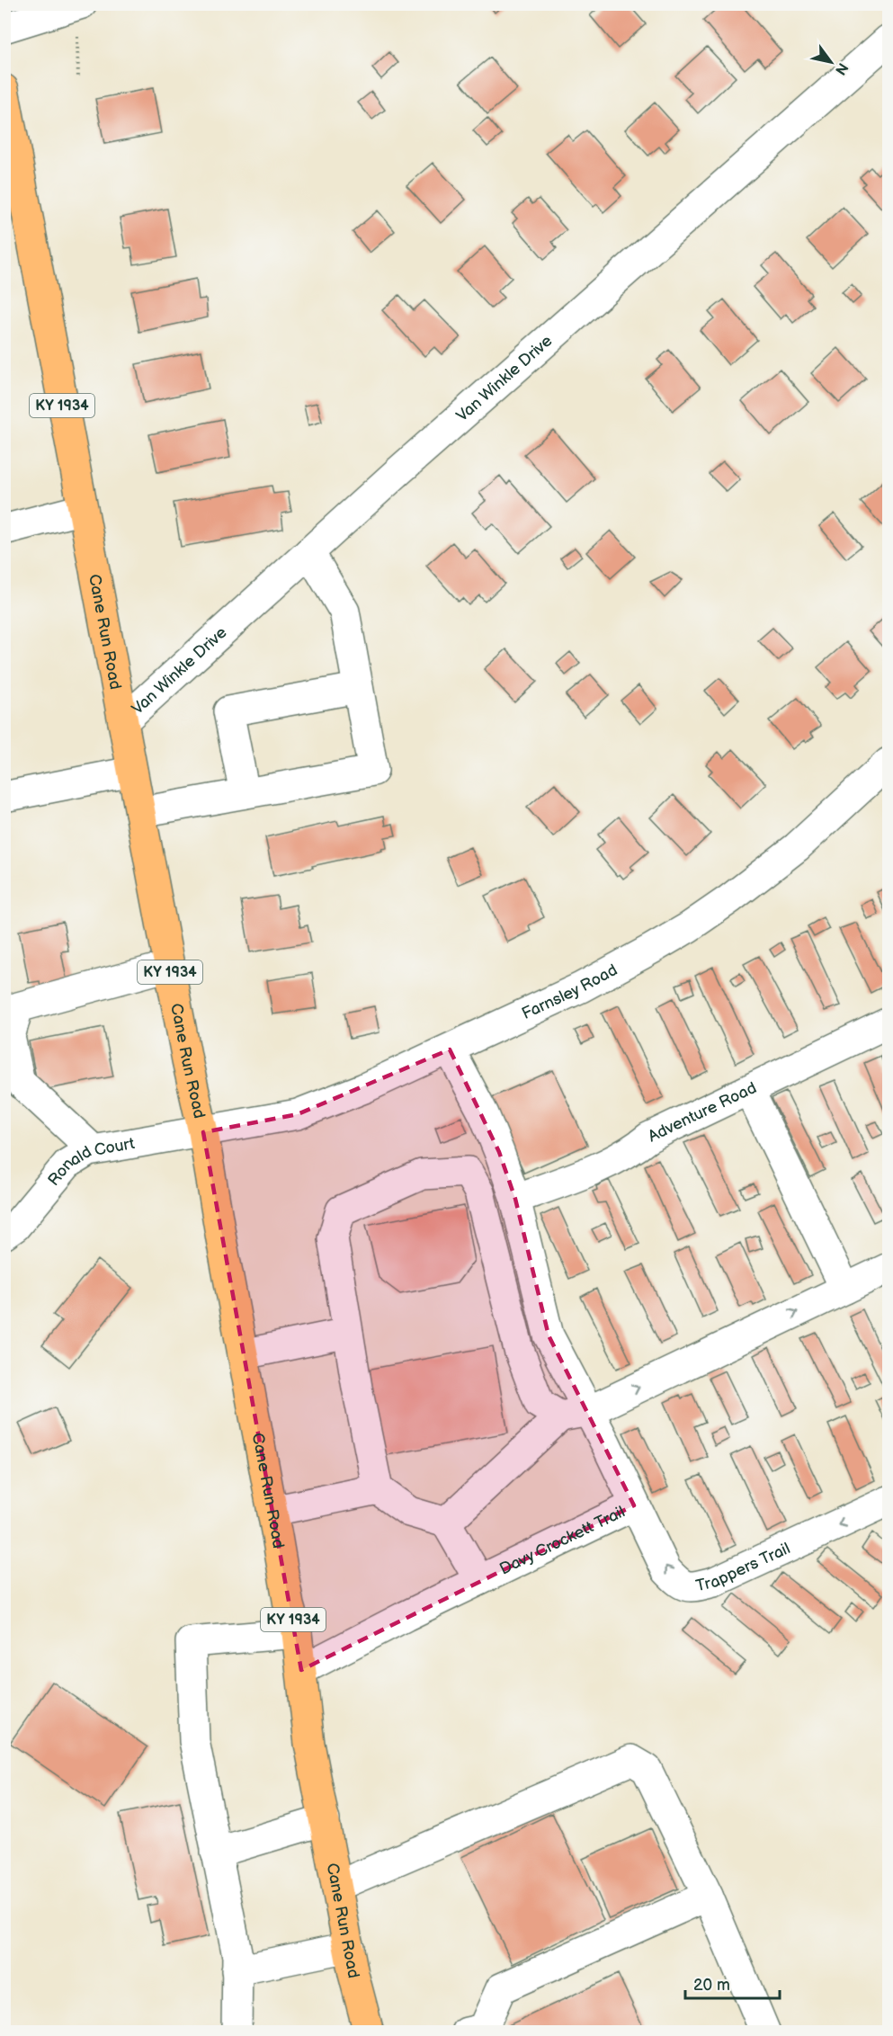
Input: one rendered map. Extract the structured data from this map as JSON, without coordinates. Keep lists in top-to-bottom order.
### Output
{
  "streets": {
    "highway": ["KY 1934", "Cane Run Road"],
    "street": [
      "Van Winkle Drive",
      "Farnsley Road",
      "Adventure Road",
      "Ronald Court",
      "Davy Crockett Trail",
      "Trappers Trail"
    ]
  },
  "crossings": [
    ["Van Winkle Drive", "Cane Run Road"],
    ["Cane Run Road", "Farnsley Road"],
    ["Cane Run Road", "Ronald Court"],
    ["Cane Run Road", "Davy Crockett Trail"],
    ["Farnsley Road", "Ronald Court"],
    ["Davy Crockett Trail", "Trappers Trail"]
  ],
  "scale_bar": "20 m",
  "north": "bottom right"
}
